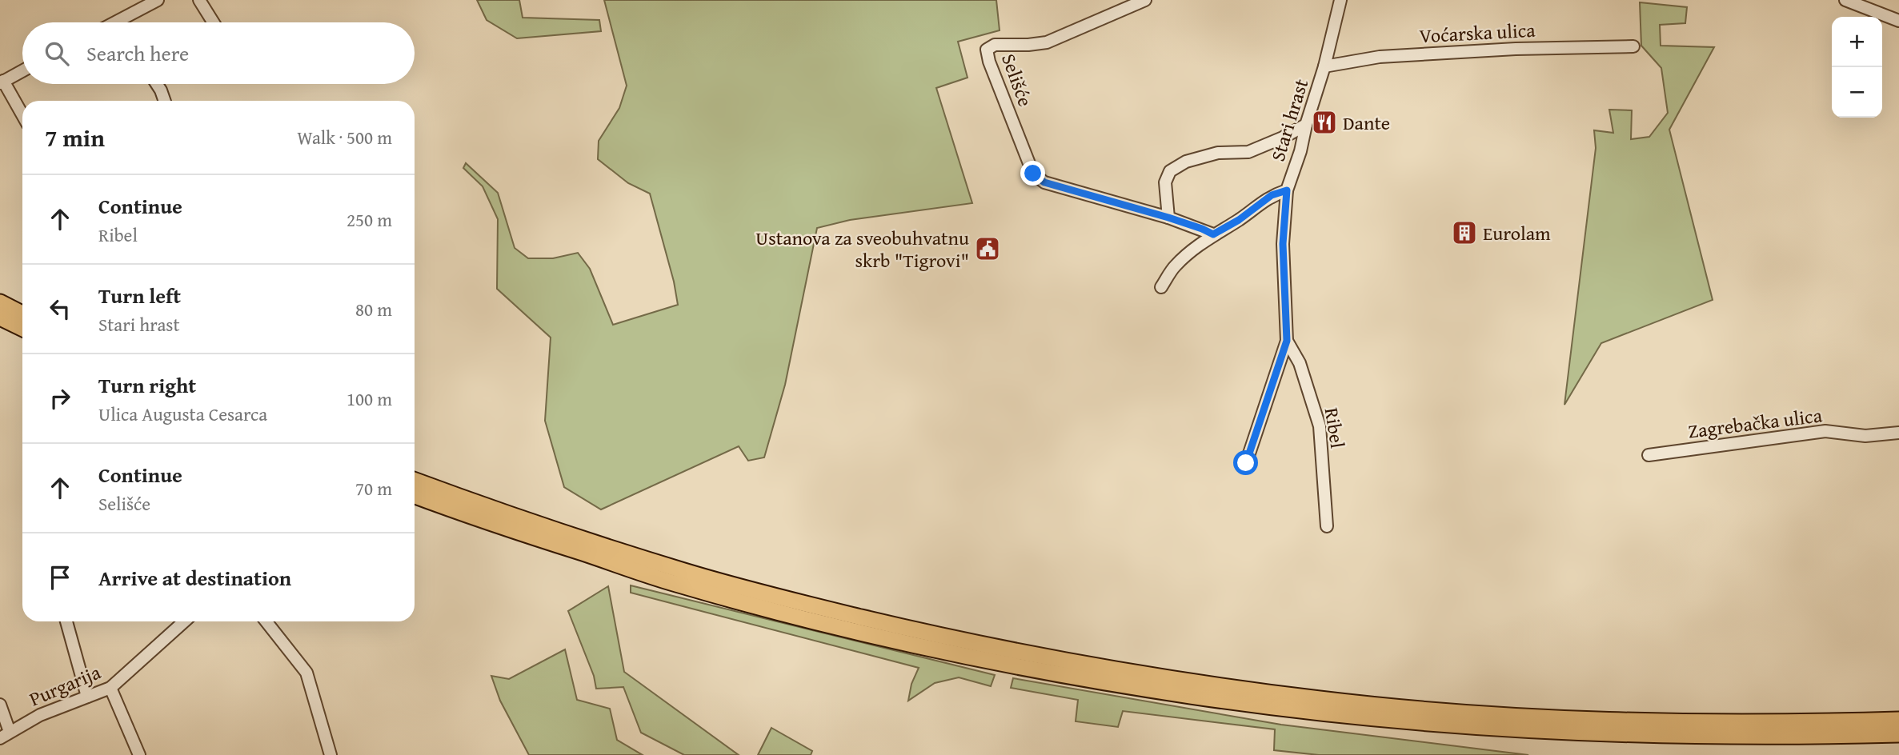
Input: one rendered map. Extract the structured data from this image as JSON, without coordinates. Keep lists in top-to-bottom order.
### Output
{
  "streets": {
    "street": [
      "Voćarska ulica",
      "Selišće",
      "Stari hrast",
      "Zagrebačka ulica",
      "Ribel",
      "Purgarija"
    ]
  },
  "crossings": [
    ["Voćarska ulica", "Stari hrast"],
    ["Stari hrast", "Ribel"]
  ],
  "places": {
    "restaurant": ["Dante"],
    "building": ["Eurolam"],
    "public building": ["Ustanova za sveobuhvatnu skrb \"Tigrovi\""]
  },
  "page": {
    "map_buttons": ["+", "−"],
    "search": "Search here",
    "heading": ["7 min", "Walk · 500 m"],
    "list": [
      ["Continue", "Ribel", "250 m"],
      ["Turn left", "Stari hrast", "80 m"],
      ["Turn right", "Ulica Augusta Cesarca", "100 m"],
      ["Continue", "Selišće", "70 m"],
      "Arrive at destination"
    ]
  }
}
